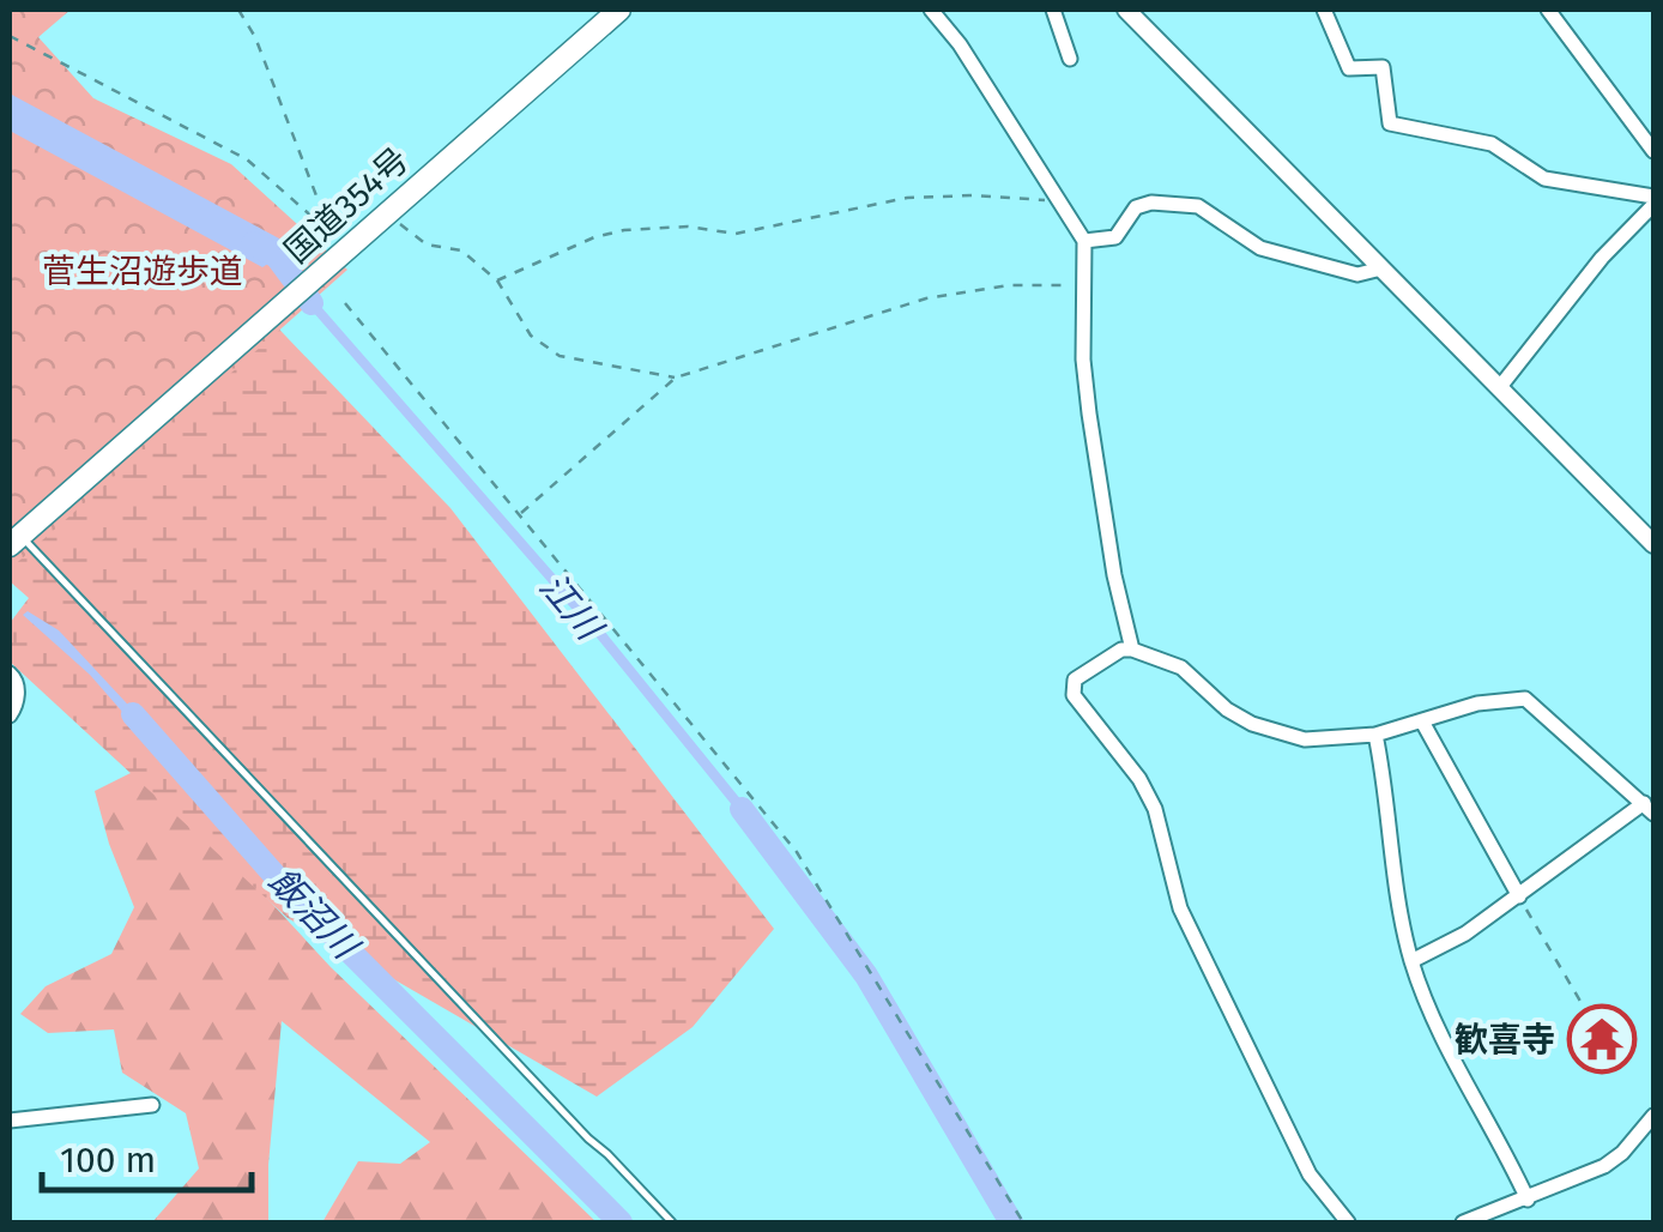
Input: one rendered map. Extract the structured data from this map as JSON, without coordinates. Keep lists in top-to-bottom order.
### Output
{
  "streets": {
    "highway": ["国道354号"]
  },
  "water": ["江川", "飯沼川"],
  "parks": ["菅生沼遊歩道"],
  "places": {
    "temple": ["歓喜寺"]
  },
  "scale_bar": "100 m"
}
